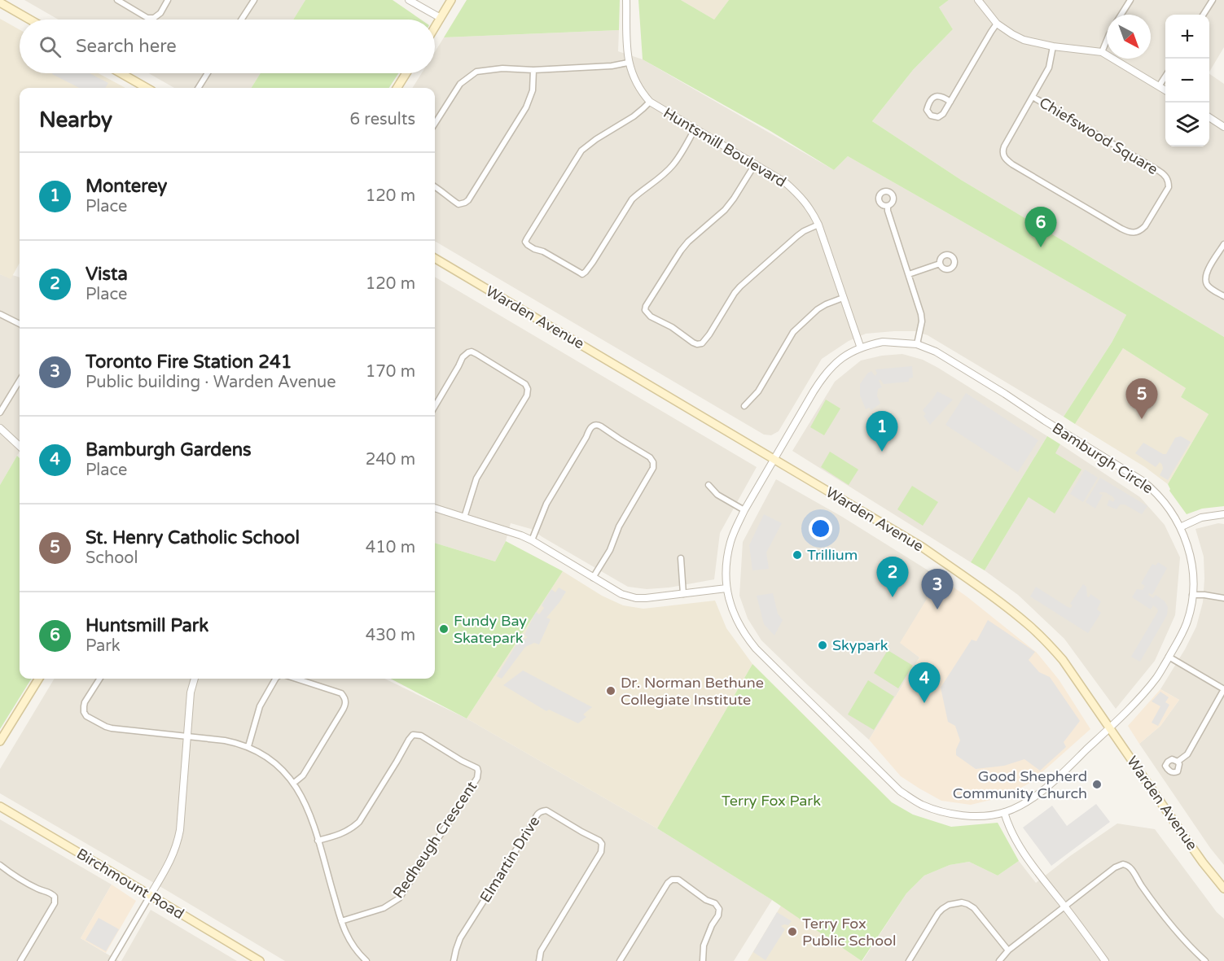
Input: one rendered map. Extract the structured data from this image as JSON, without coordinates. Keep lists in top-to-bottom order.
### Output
{
  "streets": {
    "main road": ["Warden Avenue", "Birchmount Road"],
    "street": [
      "Chiefswood Square",
      "Huntsmill Boulevard",
      "Bamburgh Circle",
      "Redheugh Crescent",
      "Elmartin Drive"
    ]
  },
  "crossings": [
    ["Huntsmill Boulevard", "Bamburgh Circle"],
    ["Warden Avenue", "Bamburgh Circle"]
  ],
  "parks": ["Terry Fox Park"],
  "places": [
    "Trillium",
    "Fundy Bay Skatepark",
    "Skypark",
    "Dr. Norman Bethune Collegiate Institute",
    "Good Shepherd Community Church",
    "Terry Fox Public School"
  ],
  "north": "bottom right",
  "page": {
    "map_buttons": ["+", "−"],
    "search": "Search here",
    "heading": ["Nearby", "6 results"],
    "list": [
      {
        "mark": "1",
        "name": "Monterey",
        "note": "Place",
        "value": "120 m"
      },
      {
        "mark": "2",
        "name": "Vista",
        "note": "Place",
        "value": "120 m"
      },
      {
        "mark": "3",
        "name": "Toronto Fire Station 241",
        "note": "Public building · Warden Avenue",
        "value": "170 m"
      },
      {
        "mark": "4",
        "name": "Bamburgh Gardens",
        "note": "Place",
        "value": "240 m"
      },
      {
        "mark": "5",
        "name": "St. Henry Catholic School",
        "note": "School",
        "value": "410 m"
      },
      {
        "mark": "6",
        "name": "Huntsmill Park",
        "note": "Park",
        "value": "430 m"
      }
    ],
    "pins": [
      "6",
      "5",
      "1",
      "2",
      "3",
      "4"
    ]
  }
}
